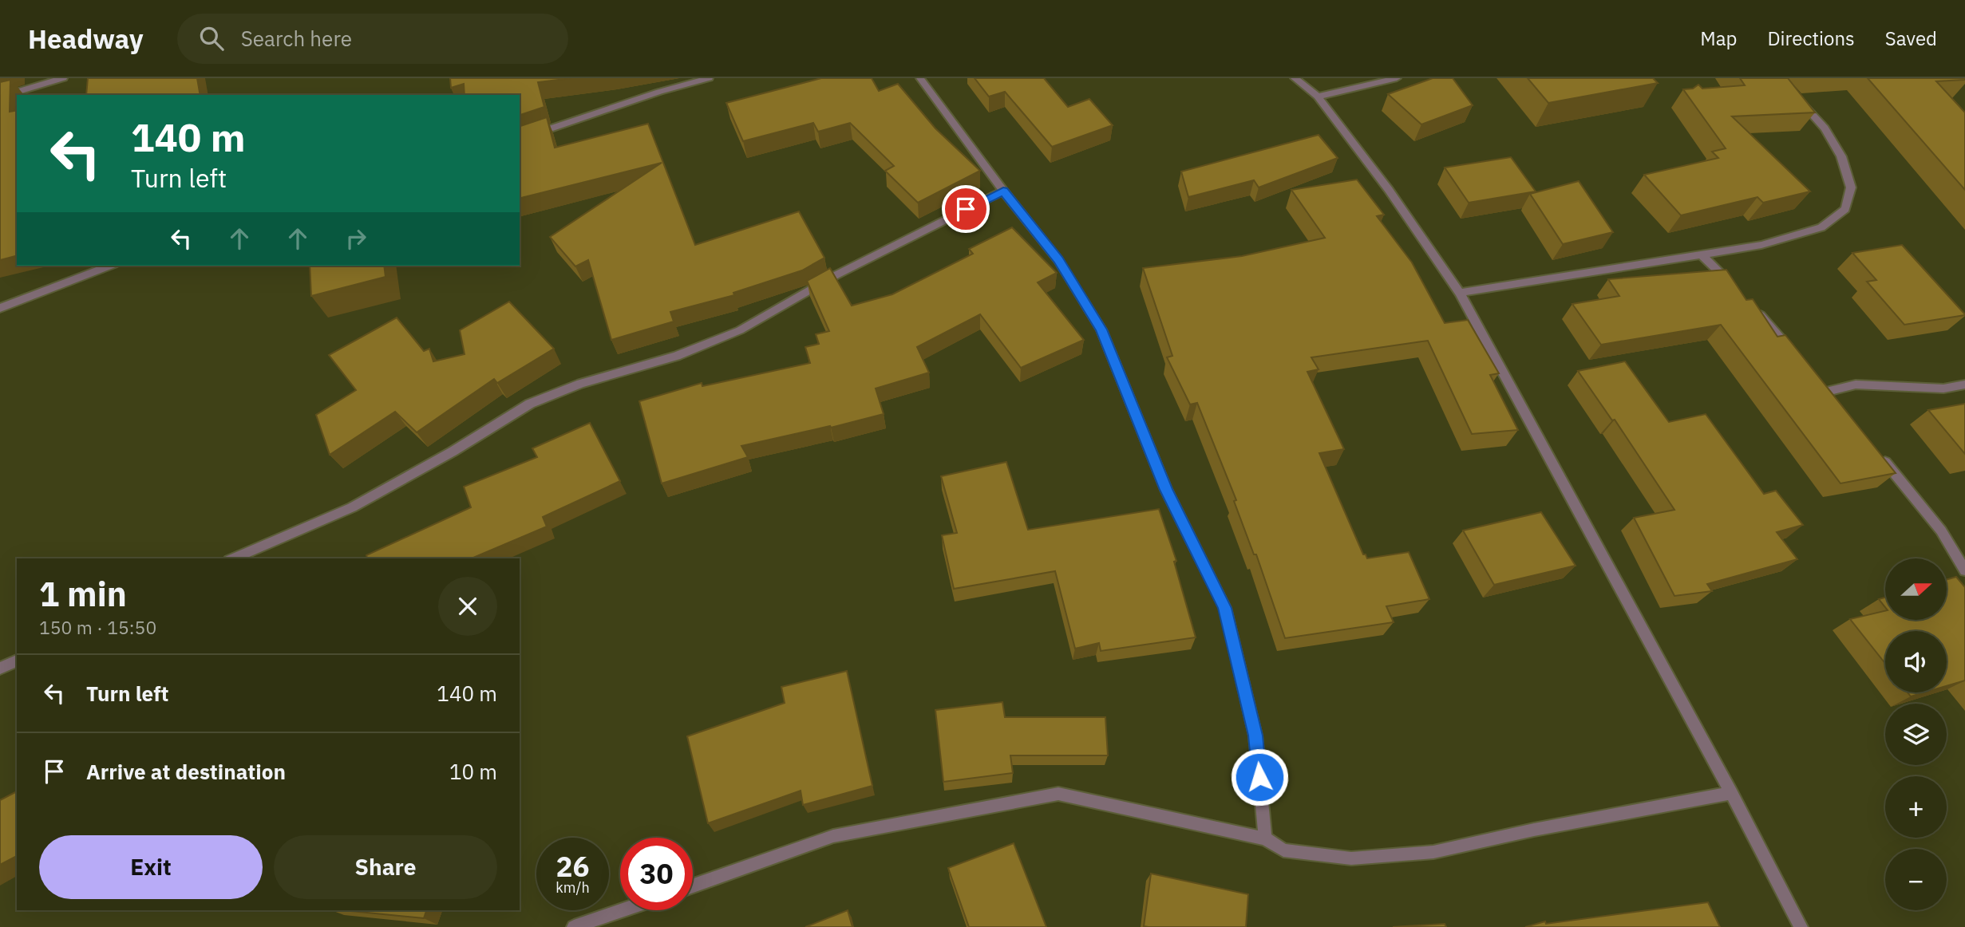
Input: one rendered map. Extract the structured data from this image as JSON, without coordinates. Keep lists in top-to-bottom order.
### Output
{
  "north": "right",
  "page": {
    "header": "Headway",
    "search": "Search here",
    "nav": ["Map", "Directions", "Saved"],
    "turn": ["140 m", "Turn left"],
    "map_buttons": ["+", "−"],
    "heading": ["1 min", "150 m · 15:50"],
    "list": [
      {
        "name": "Turn left",
        "value": "140 m"
      },
      {
        "name": "Arrive at destination",
        "value": "10 m"
      }
    ],
    "buttons": ["Exit", "Share"],
    "speed": "26 km/h",
    "limit": "30"
  }
}
